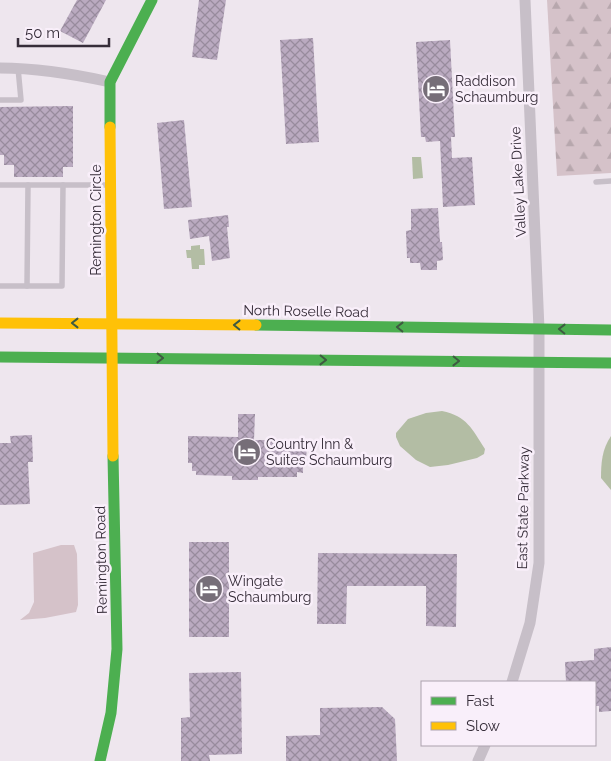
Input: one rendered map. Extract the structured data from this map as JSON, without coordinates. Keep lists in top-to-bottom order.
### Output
{
  "streets": {
    "main road": ["Remington Circle", "North Roselle Road", "Remington Road"],
    "street": ["Valley Lake Drive", "East State Parkway"]
  },
  "crossings": [
    ["Valley Lake Drive", "North Roselle Road"],
    ["Valley Lake Drive", "East State Parkway"],
    ["Remington Circle", "North Roselle Road"],
    ["Remington Circle", "Remington Road"]
  ],
  "places": {
    "hotel": ["Raddison Schaumburg", "Country Inn & Suites Schaumburg", "Wingate Schaumburg"]
  },
  "legend": ["Fast", "Slow"],
  "scale_bar": "50 m"
}
